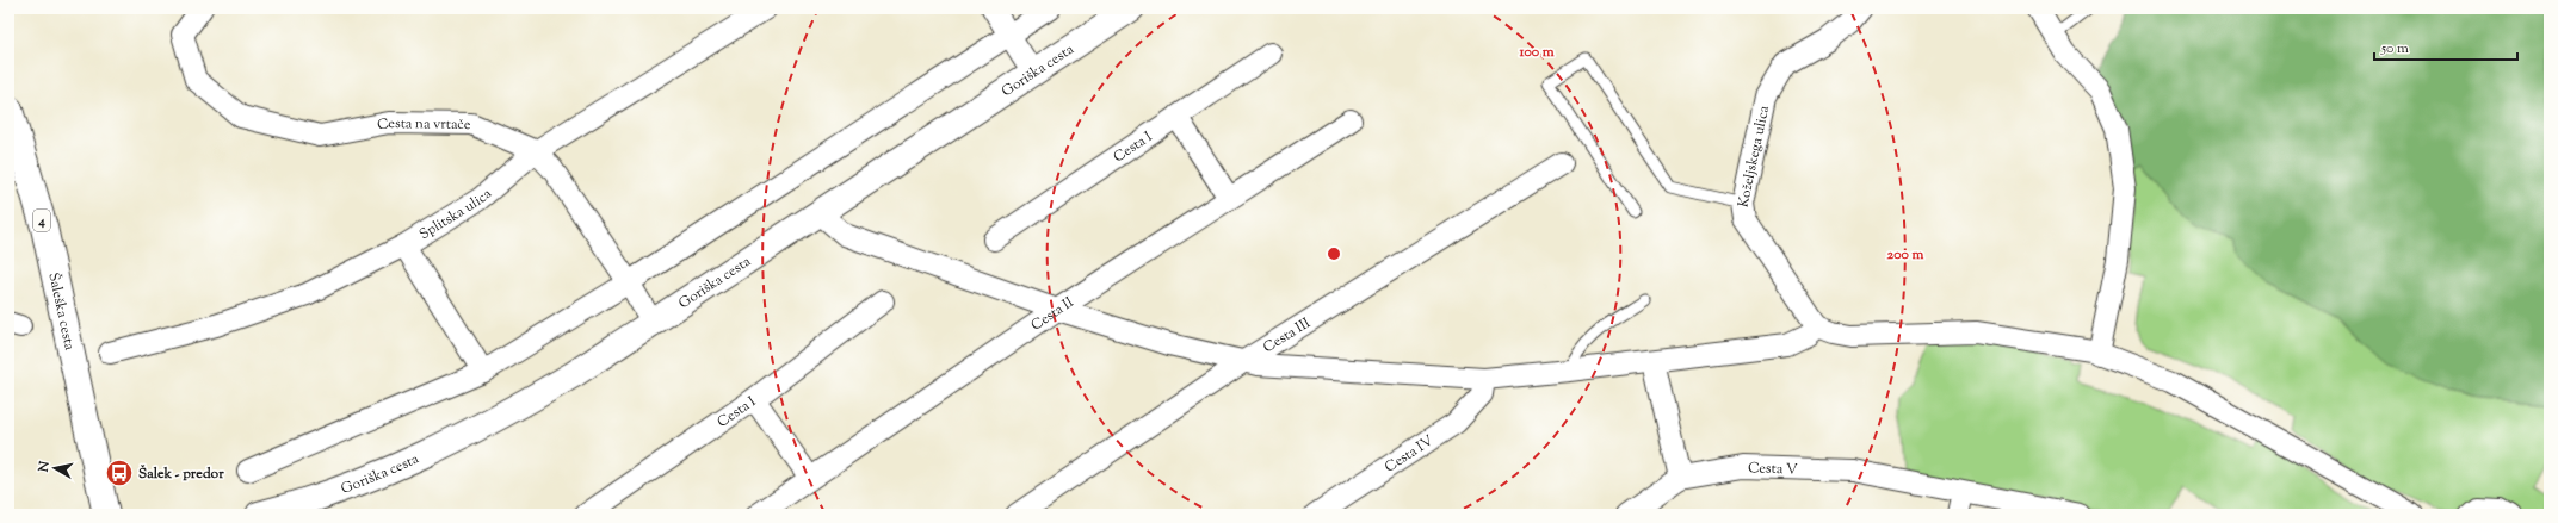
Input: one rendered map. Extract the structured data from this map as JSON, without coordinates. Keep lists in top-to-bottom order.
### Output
{
  "streets": {
    "street": [
      "Goriška cesta",
      "Cesta na vrtače",
      "Cesta I",
      "Koželjskega ulica",
      "Splitska ulica",
      "4",
      "Šaleška cesta",
      "Cesta II",
      "Cesta III",
      "Cesta IV",
      "Cesta V"
    ]
  },
  "crossings": [
    ["Goriška cesta", "Cesta na vrtače"],
    ["Cesta na vrtače", "Splitska ulica"]
  ],
  "places": {
    "bus stop": ["Šalek - predor"]
  },
  "scale_bar": "50 m",
  "north": "left",
  "rings": ["100 m", "200 m"]
}
